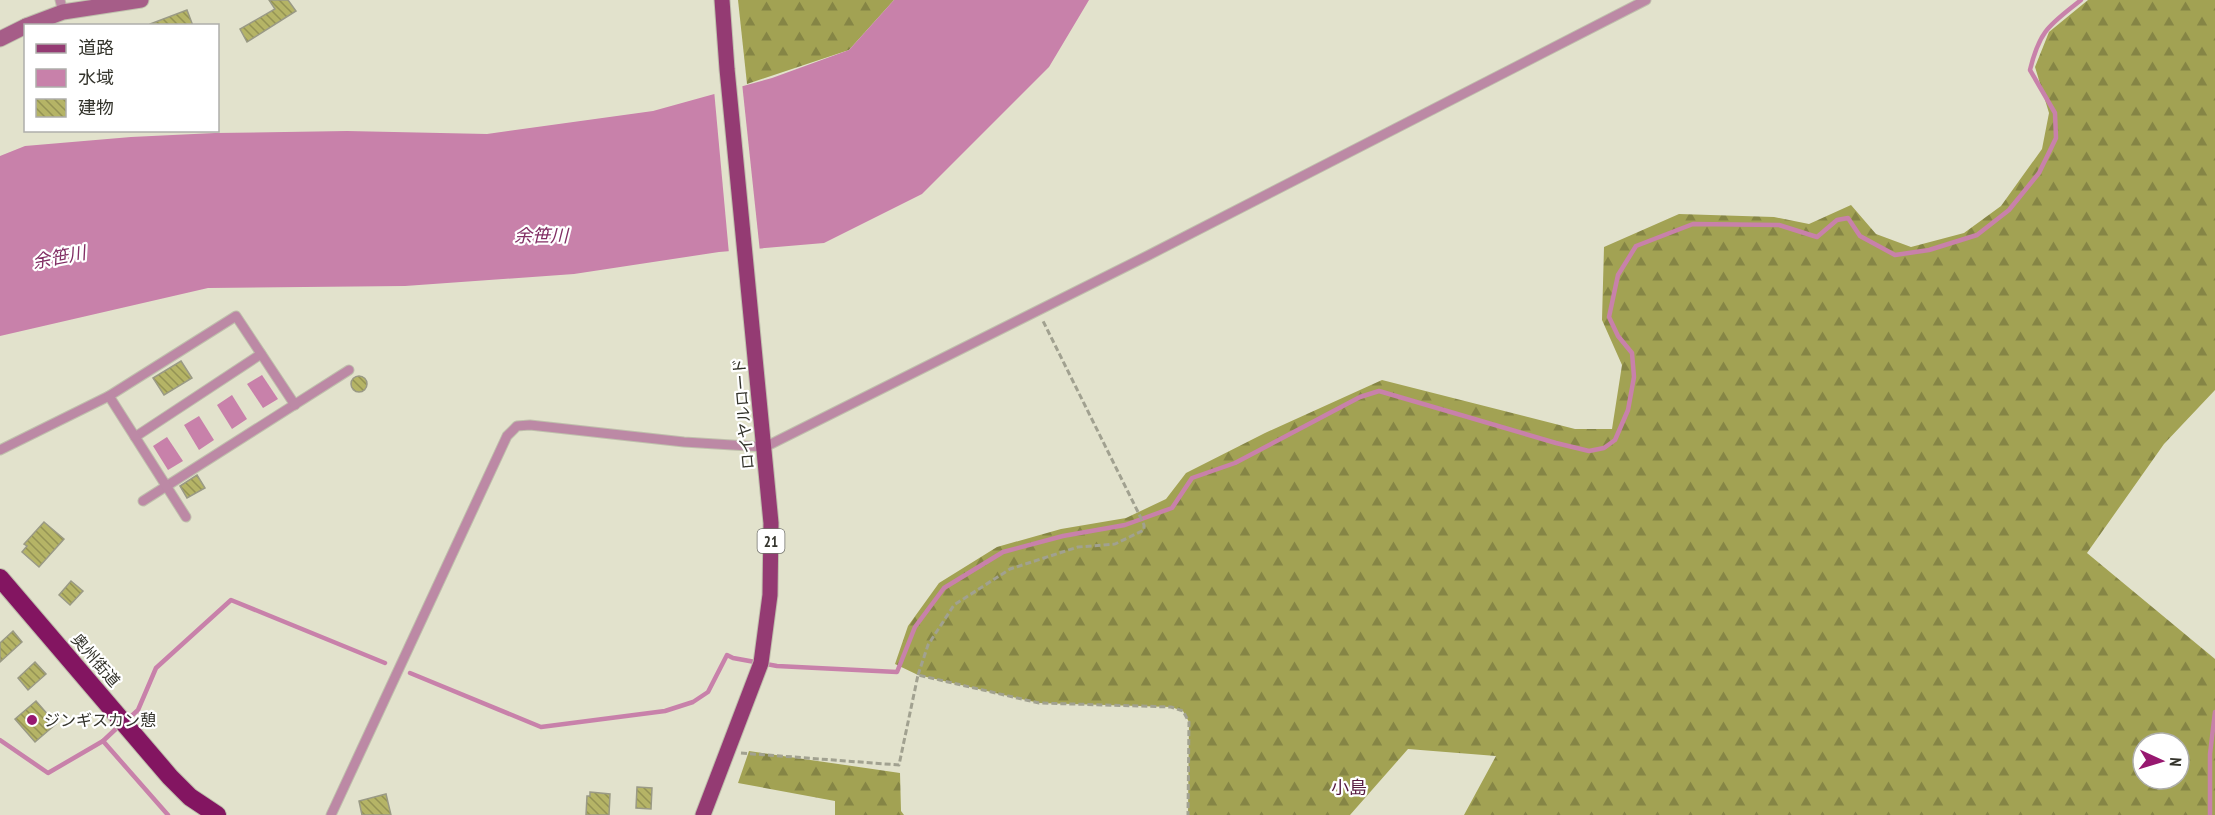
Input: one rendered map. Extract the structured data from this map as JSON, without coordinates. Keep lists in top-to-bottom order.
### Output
{
  "streets": {
    "highway": ["奥州街道"],
    "main road": ["ロイヤルロード", "21"]
  },
  "districts": ["小島"],
  "water": ["余笹川"],
  "places": ["ジンギスカン憩"],
  "legend": ["道路", "水域", "建物"],
  "north": "right"
}
